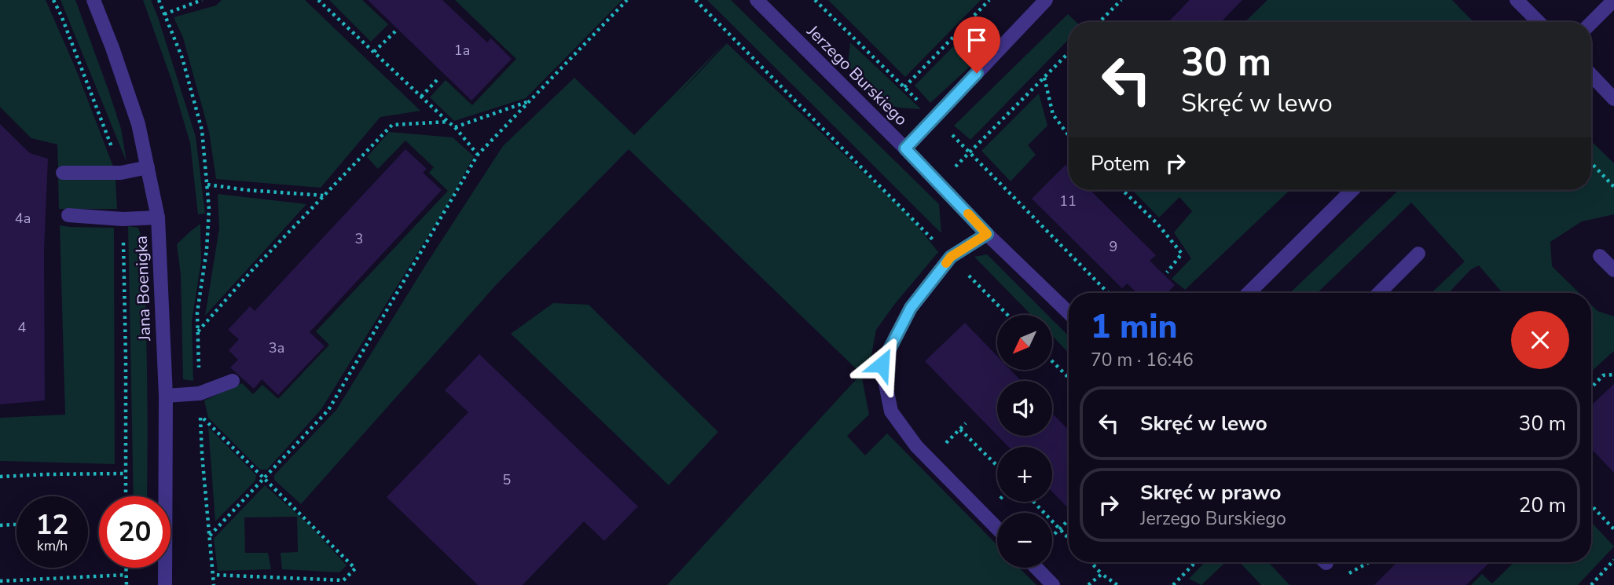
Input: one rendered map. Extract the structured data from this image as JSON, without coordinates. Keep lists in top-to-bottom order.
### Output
{
  "streets": {
    "street": ["Jerzego Burskiego", "Jana Boenigka"]
  },
  "house_numbers": [
    "1a",
    "11",
    "4a",
    "3",
    "9",
    "4",
    "3a",
    "5"
  ],
  "north": "bottom left",
  "page": {
    "turn": ["30 m", "Skręć w lewo"],
    "then": "Potem",
    "heading": ["1 min", "70 m · 16:46"],
    "map_buttons": ["+", "−"],
    "list": [
      {
        "name": "Skręć w lewo",
        "value": "30 m"
      },
      {
        "name": "Skręć w prawo",
        "note": "Jerzego Burskiego",
        "value": "20 m"
      }
    ],
    "speed": "12 km/h",
    "limit": "20"
  }
}
